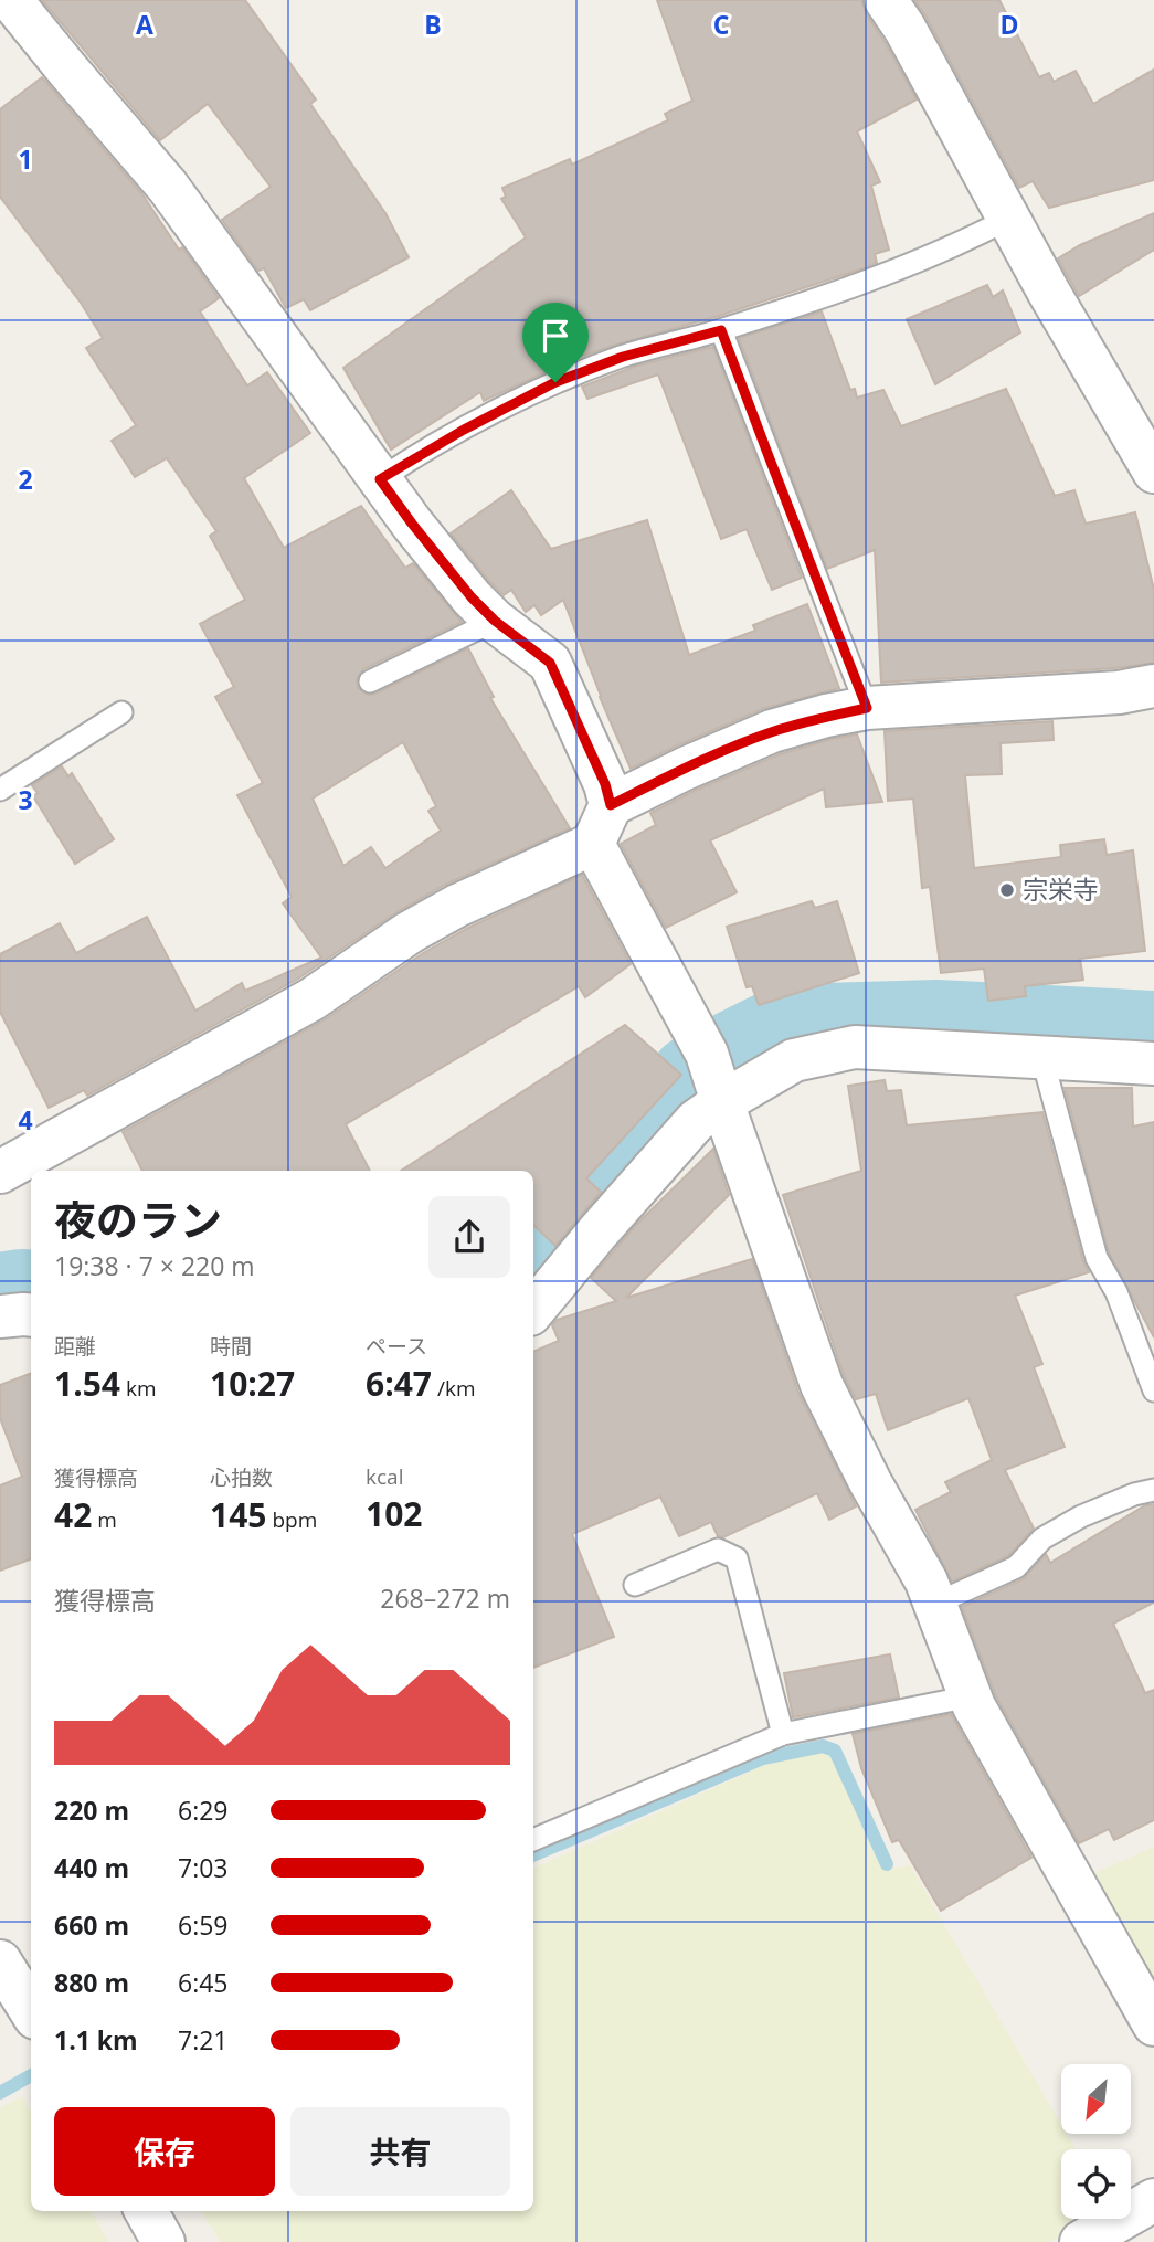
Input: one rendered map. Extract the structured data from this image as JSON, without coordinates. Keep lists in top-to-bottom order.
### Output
{
  "places": ["宗栄寺"],
  "north": "bottom left",
  "page": {
    "heading": ["夜のラン", "19:38 · 7 × 220 m"],
    "stats": [
      ["距離", "1.54 km"],
      ["時間", "10:27"],
      ["ペース", "6:47 /km"],
      ["獲得標高", "42 m"],
      ["心拍数", "145 bpm"],
      ["kcal", "102"]
    ],
    "chart": ["獲得標高", "268–272 m"],
    "list": [
      {
        "name": "220 m",
        "note": "6:29"
      },
      {
        "name": "440 m",
        "note": "7:03"
      },
      {
        "name": "660 m",
        "note": "6:59"
      },
      {
        "name": "880 m",
        "note": "6:45"
      },
      {
        "name": "1.1 km",
        "note": "7:21"
      }
    ],
    "buttons": ["保存", "共有"]
  },
  "grid": {
    "columns": [
      "A",
      "B",
      "C",
      "D"
    ],
    "rows": [
      "1",
      "2",
      "3",
      "4"
    ]
  }
}
